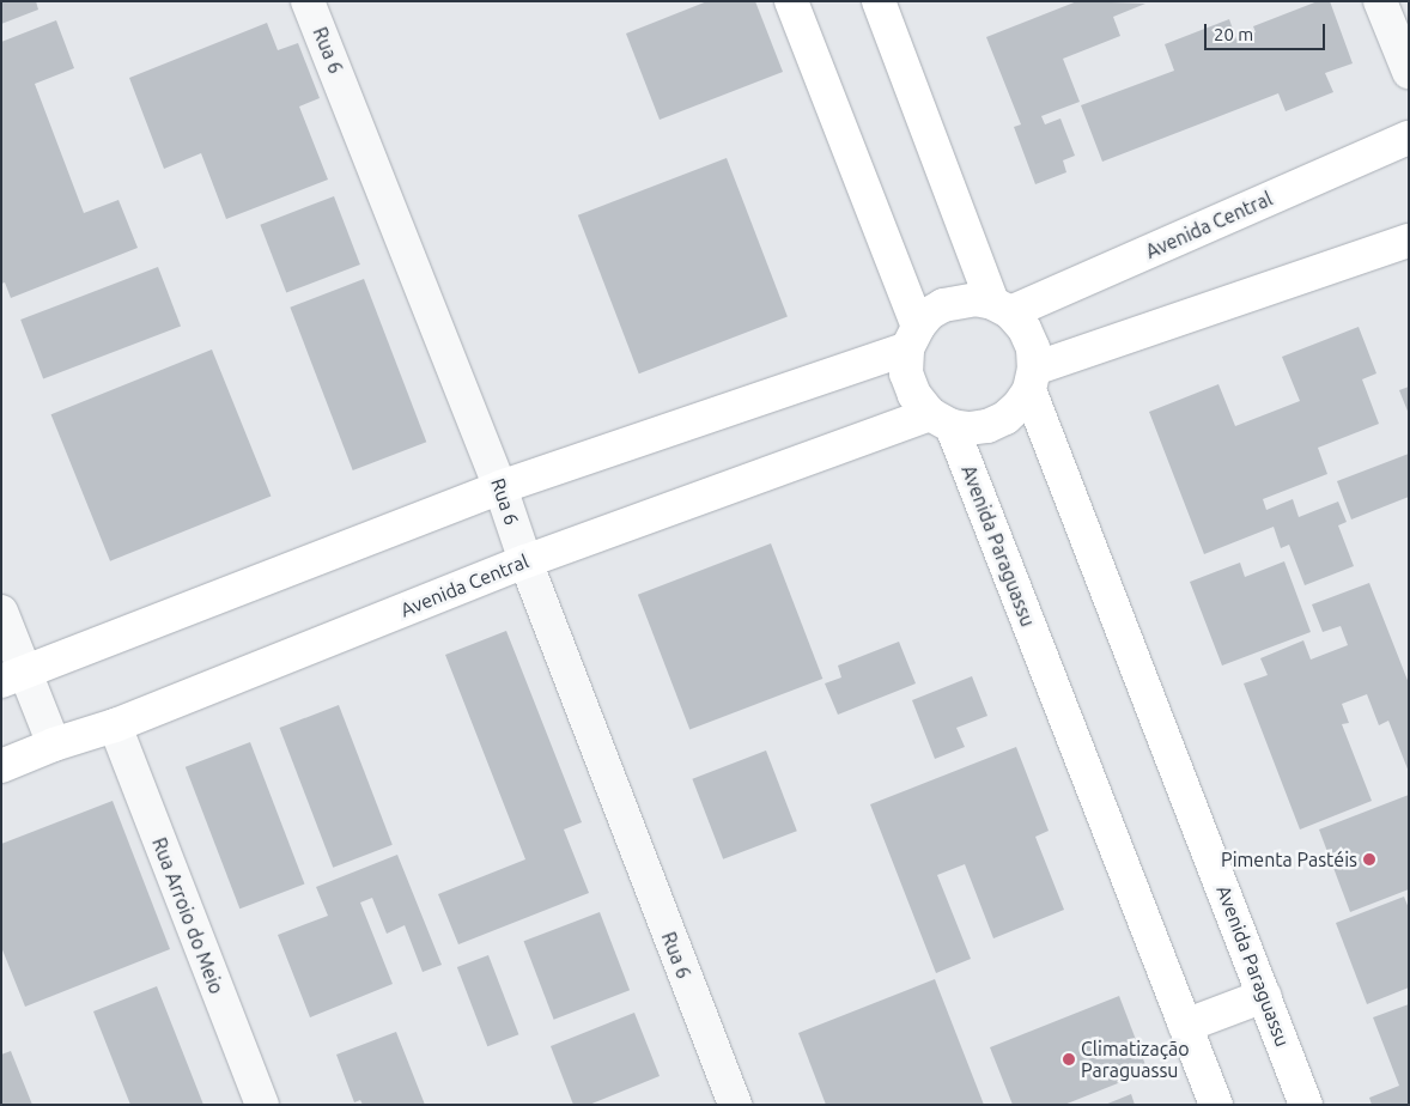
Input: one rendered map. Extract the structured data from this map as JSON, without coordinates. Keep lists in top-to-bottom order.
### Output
{
  "streets": {
    "main road": ["Avenida Central", "Avenida Paraguassu"],
    "street": ["Rua 6", "Rua Arroio do Meio"]
  },
  "crossings": [
    ["Rua 6", "Avenida Central"],
    ["Avenida Central", "Avenida Paraguassu"],
    ["Avenida Central", "Rua Arroio do Meio"]
  ],
  "places": ["Pimenta Pastéis", "Climatização Paraguassu"],
  "scale_bar": "20 m"
}
